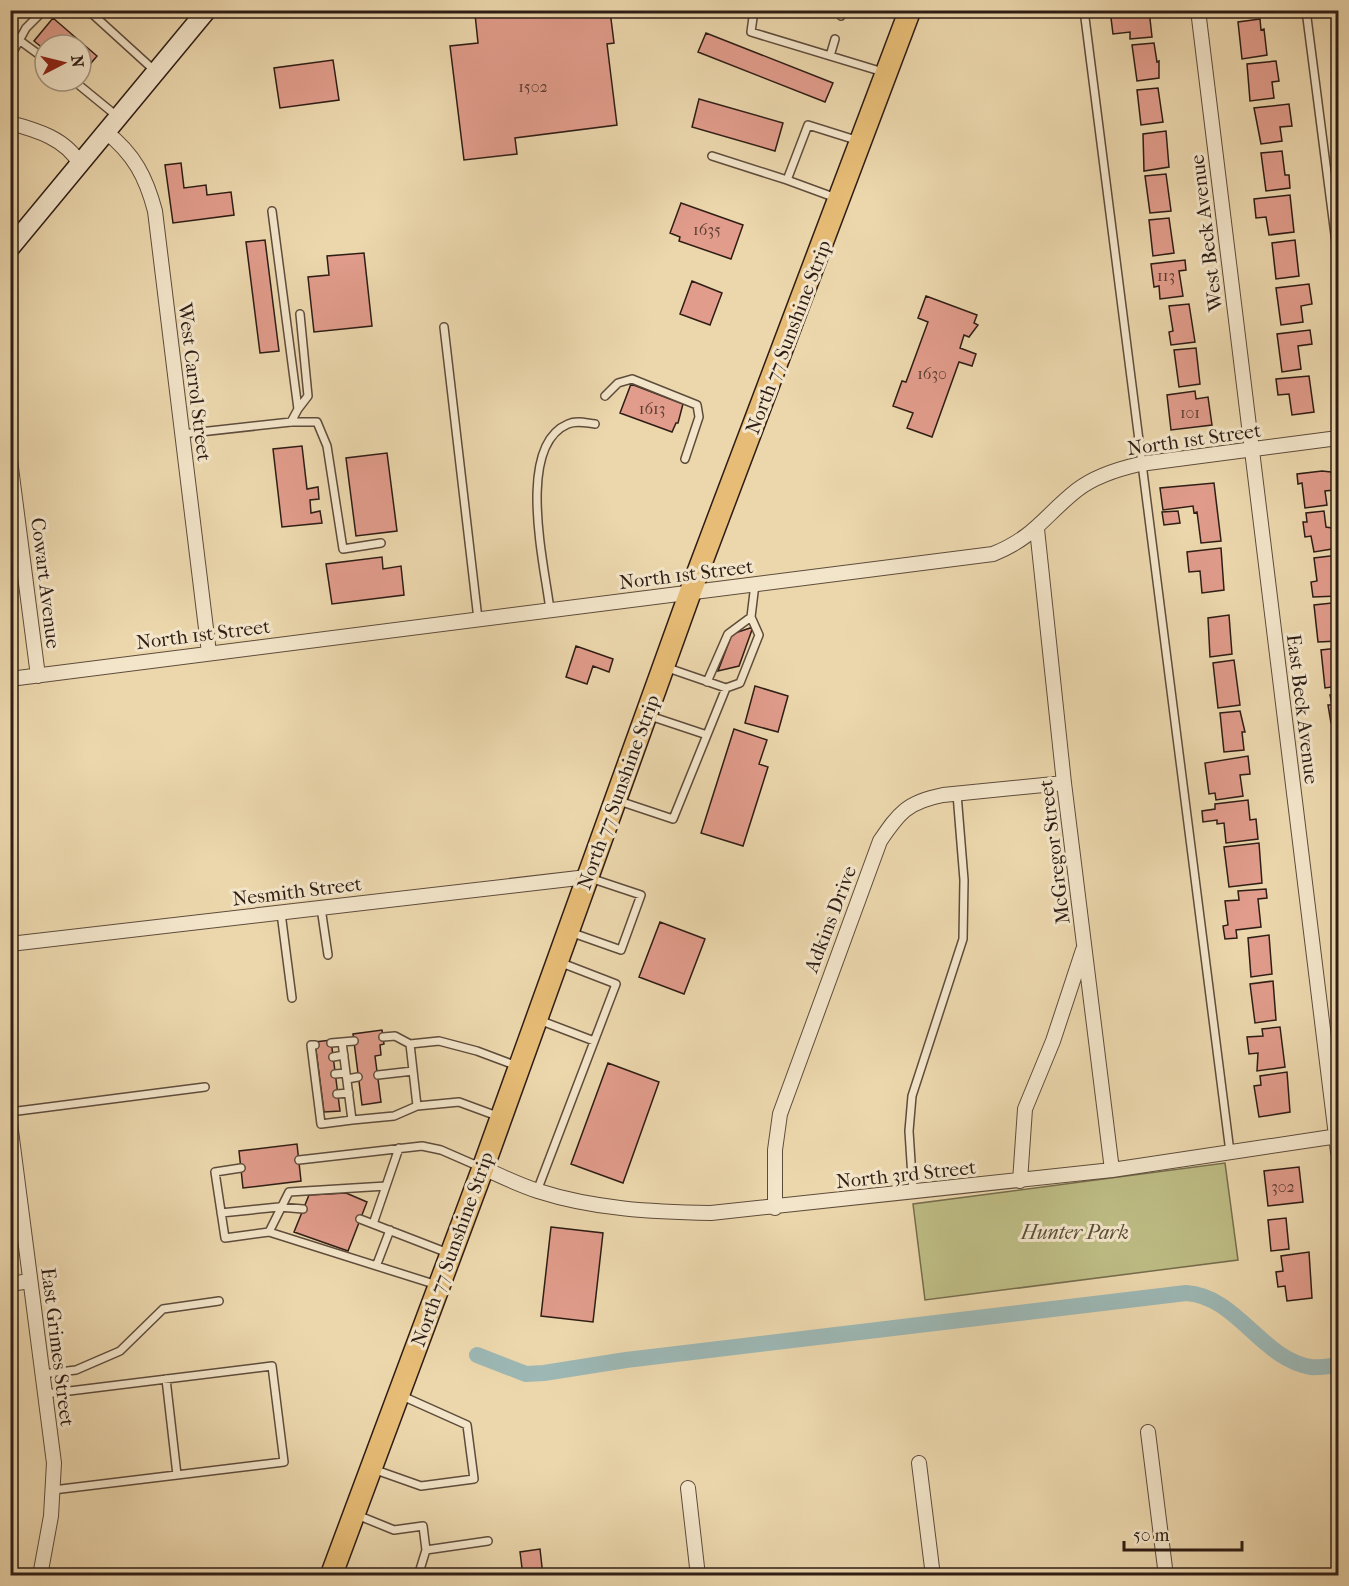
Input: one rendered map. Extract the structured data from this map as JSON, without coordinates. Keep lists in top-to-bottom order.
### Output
{
  "streets": {
    "main road": ["North 77 Sunshine Strip"],
    "street": [
      "West Beck Avenue",
      "West Carrol Street",
      "North 1st Street",
      "Cowart Avenue",
      "East Beck Avenue",
      "McGregor Street",
      "Nesmith Street",
      "Adkins Drive",
      "North 3rd Street",
      "East Grimes Street"
    ]
  },
  "crossings": [
    ["West Beck Avenue", "North 1st Street"],
    ["West Beck Avenue", "East Beck Avenue"],
    ["North 77 Sunshine Strip", "North 1st Street"],
    ["North 77 Sunshine Strip", "Nesmith Street"],
    ["North 77 Sunshine Strip", "North 3rd Street"],
    ["West Carrol Street", "North 1st Street"],
    ["North 1st Street", "Cowart Avenue"],
    ["North 1st Street", "East Beck Avenue"],
    ["North 1st Street", "McGregor Street"],
    ["East Beck Avenue", "North 3rd Street"],
    ["McGregor Street", "Adkins Drive"],
    ["McGregor Street", "North 3rd Street"],
    ["Adkins Drive", "North 3rd Street"]
  ],
  "parks": ["Hunter Park"],
  "house_numbers": [
    "1502",
    "1635",
    "113",
    "1630",
    "1613",
    "101",
    "302"
  ],
  "scale_bar": "50 m",
  "north": "right"
}
